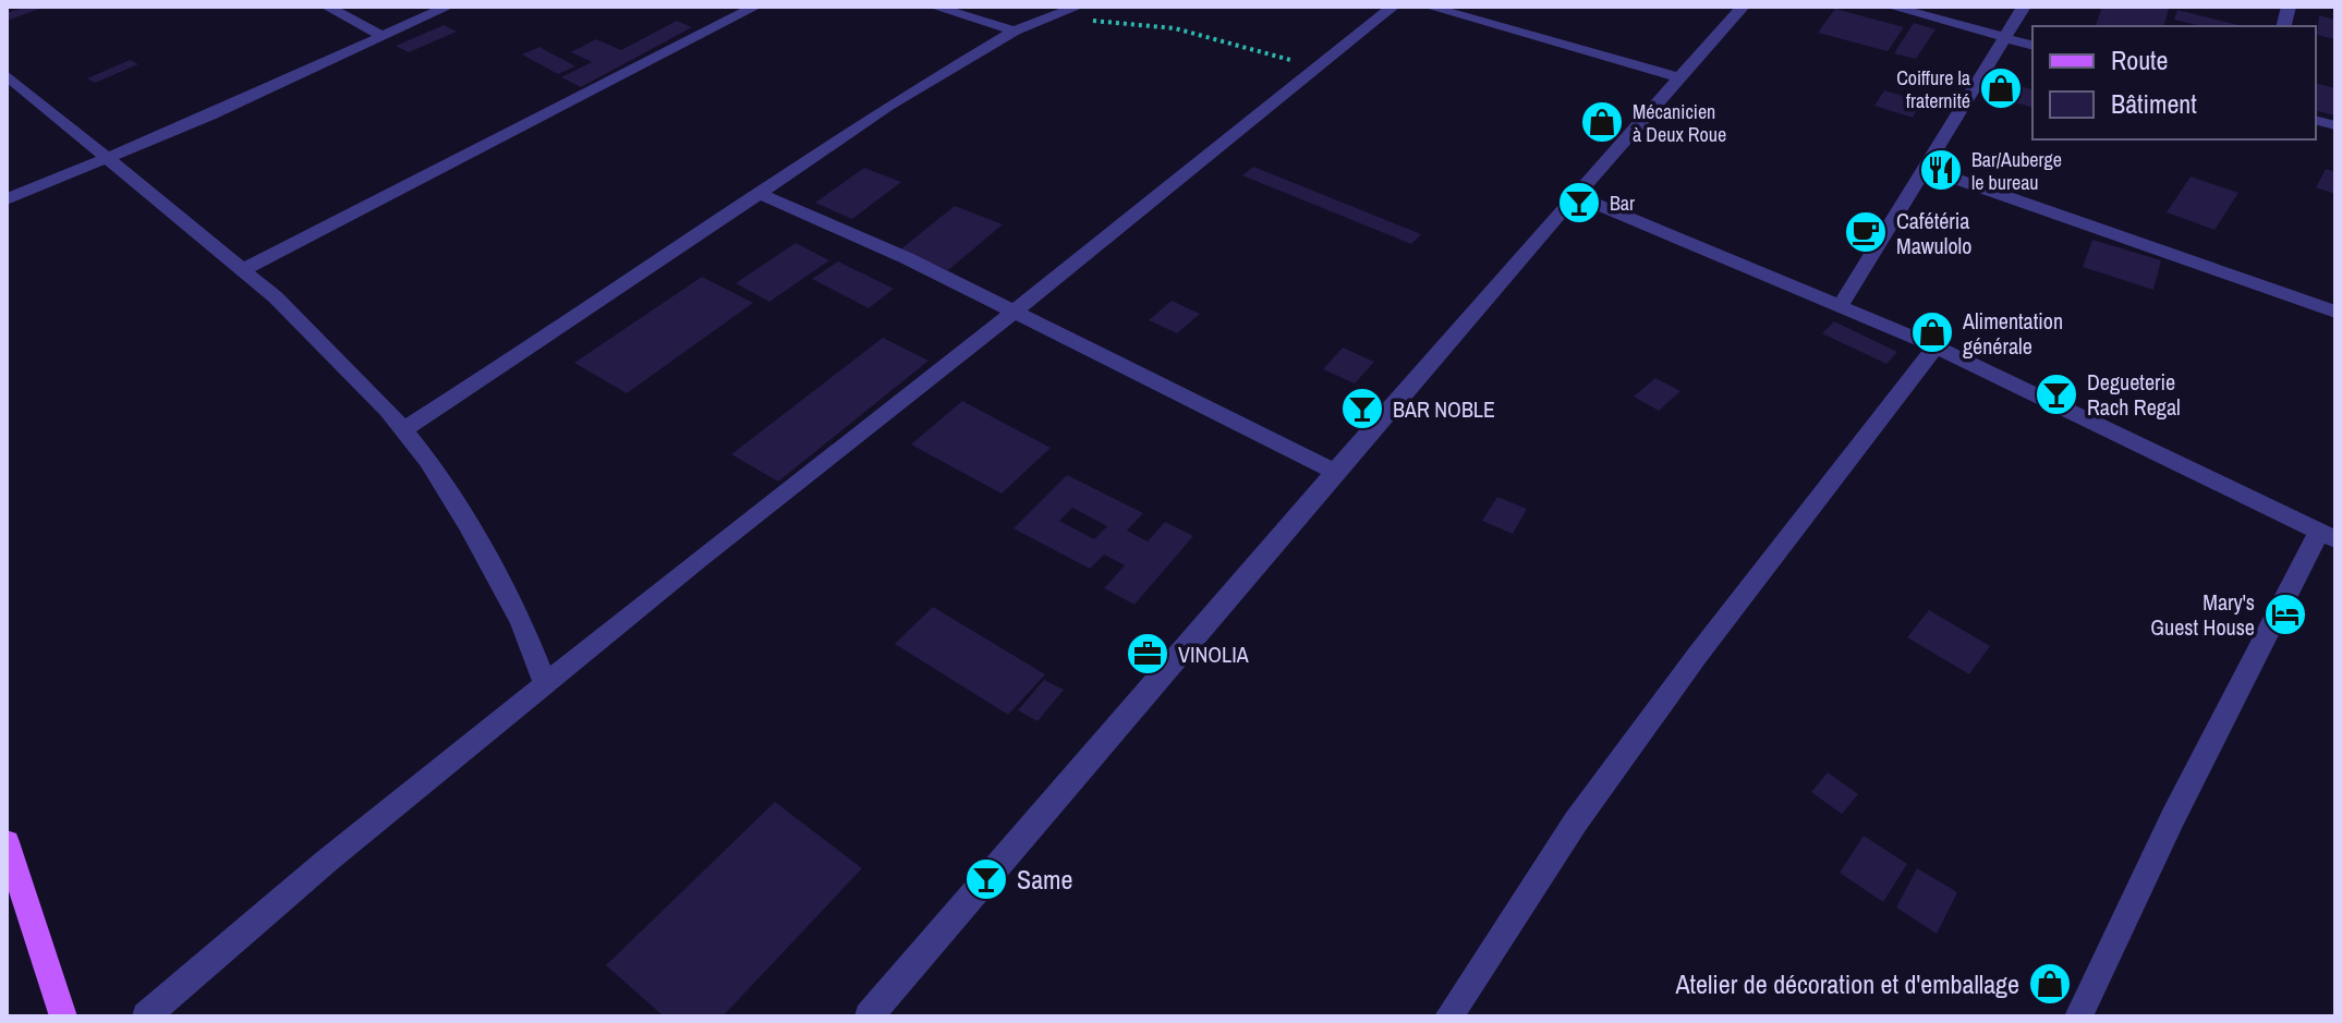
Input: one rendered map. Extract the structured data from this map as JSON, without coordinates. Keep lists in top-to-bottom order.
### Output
{
  "places": {
    "shop": [
      "Coiffure la fraternité",
      "Mécanicien à Deux Roue",
      "Alimentation générale",
      "Atelier de décoration et d'emballage"
    ],
    "restaurant": ["Bar/Auberge le bureau"],
    "bar": [
      "Bar",
      "Degueterie Rach Regal",
      "BAR NOBLE",
      "Same"
    ],
    "cafe": ["Cafétéria Mawulolo"],
    "hotel": ["Mary's Guest House"],
    "office": ["VINOLIA"]
  },
  "legend": ["Route", "Bâtiment"]
}
